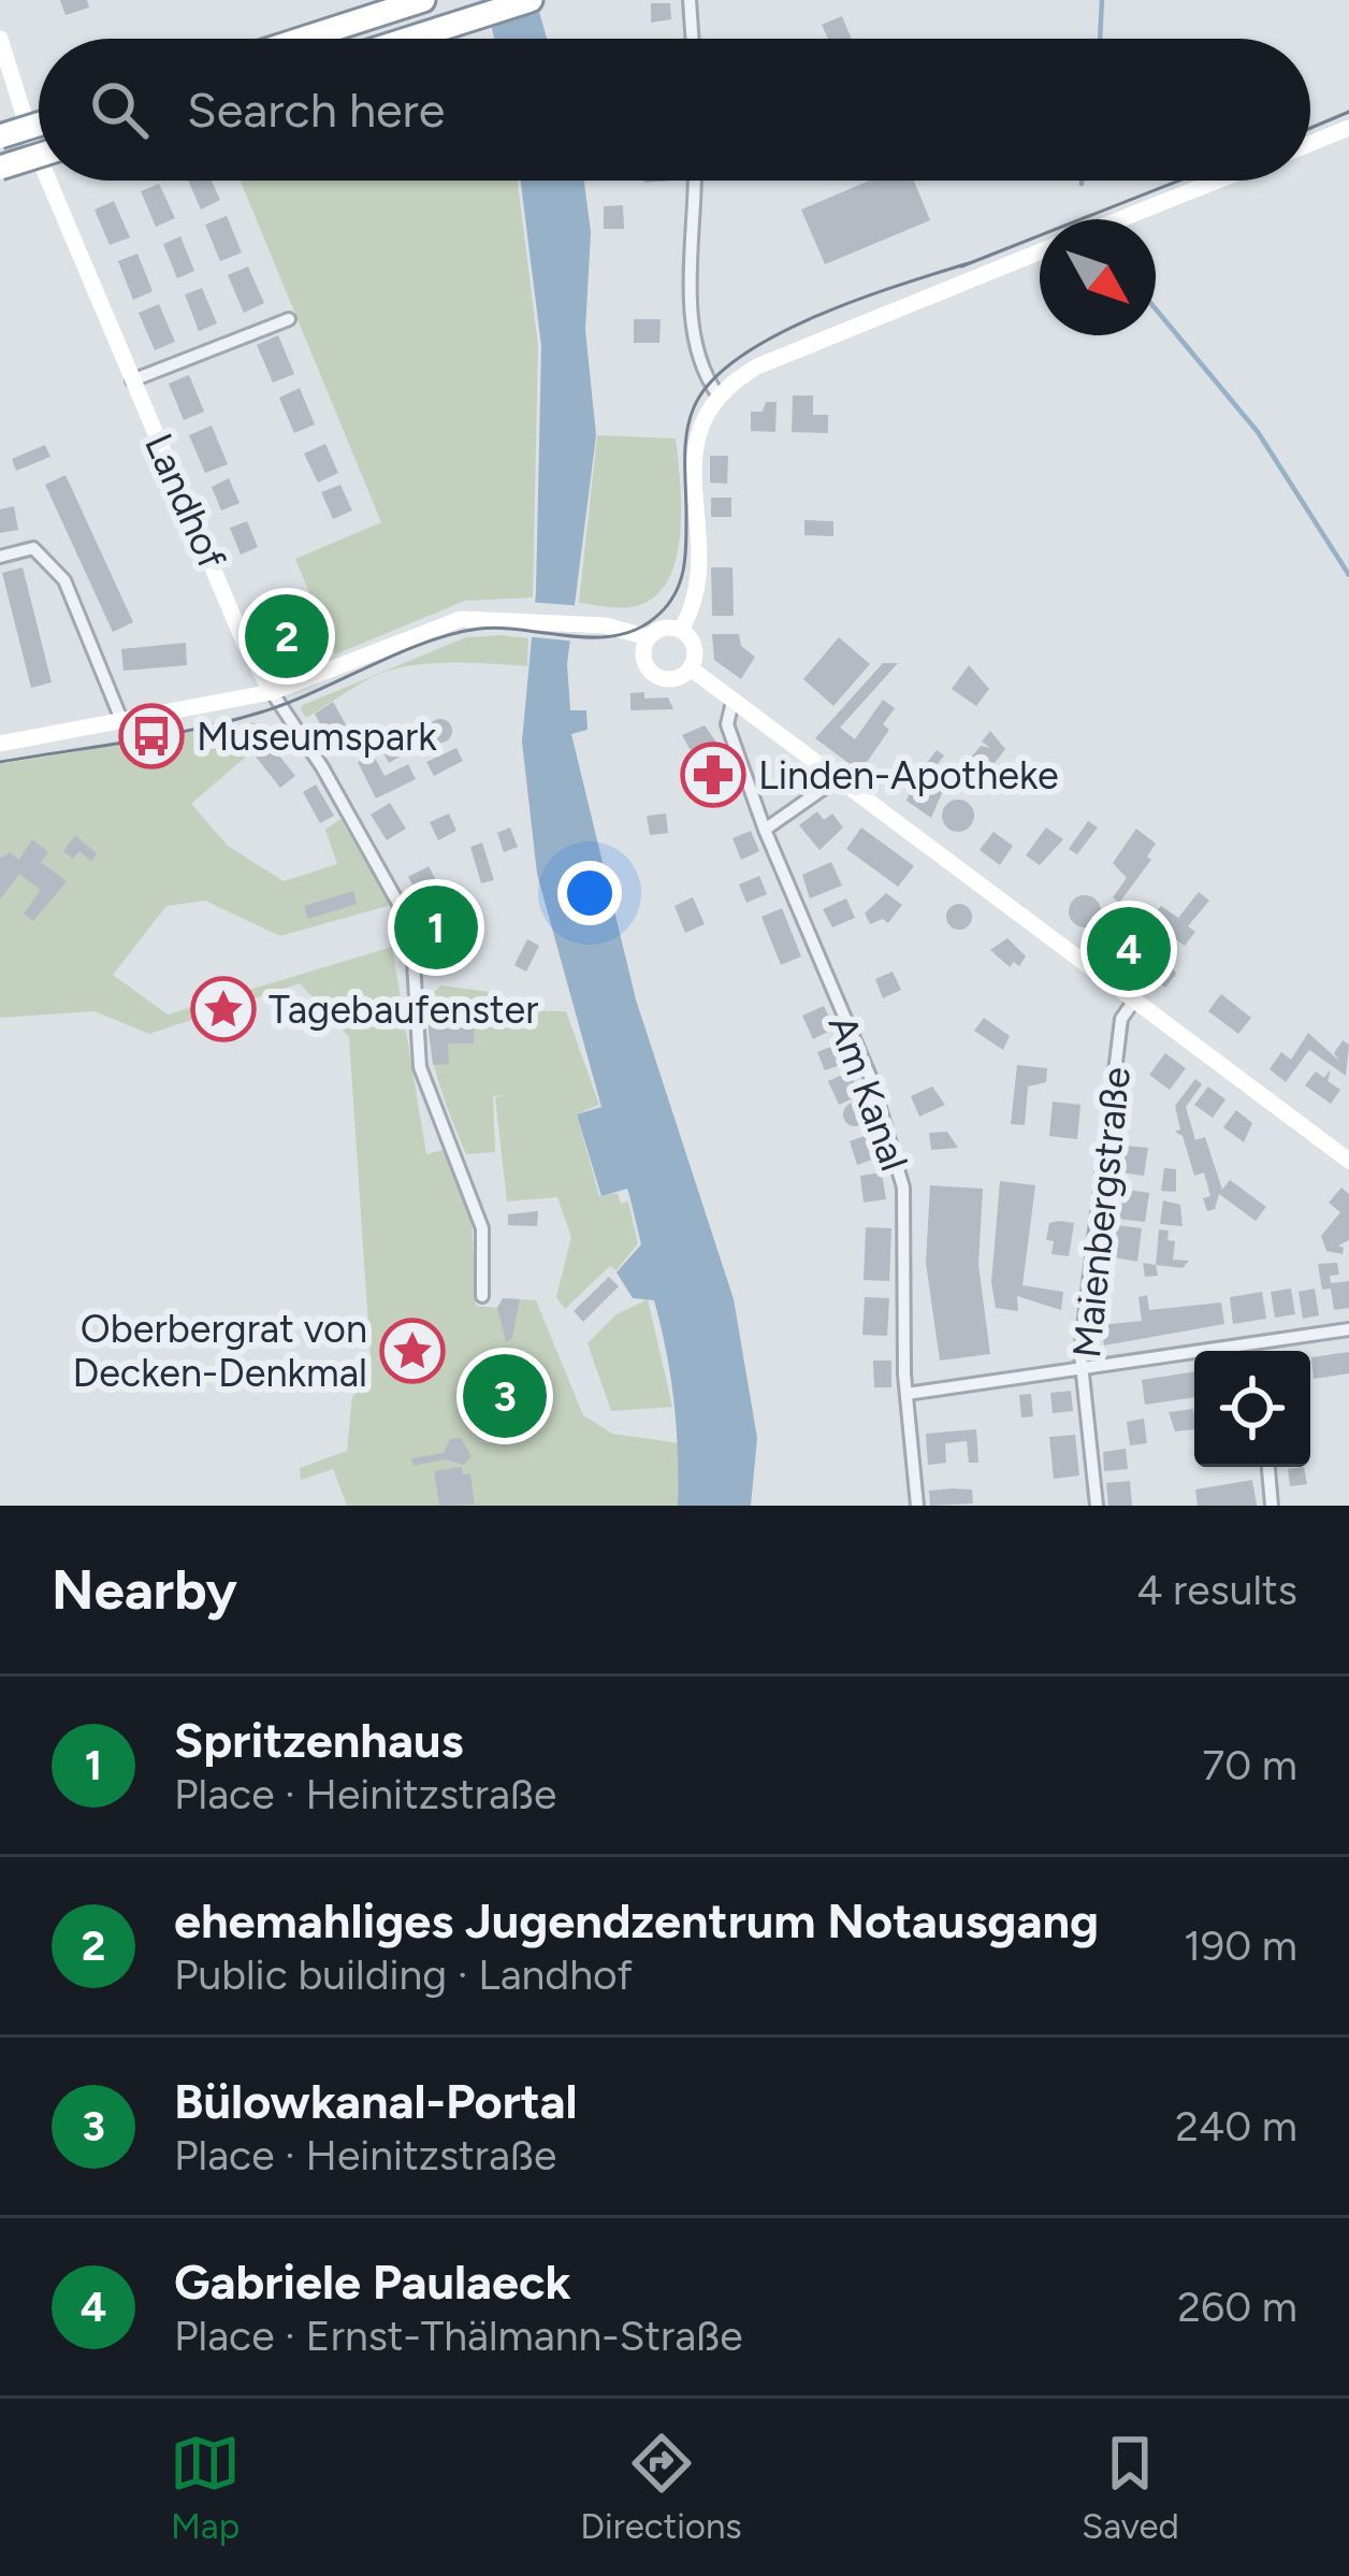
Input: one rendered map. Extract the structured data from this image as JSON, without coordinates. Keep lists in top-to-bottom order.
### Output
{
  "streets": {
    "main road": ["Landhof"],
    "street": ["Am Kanal", "Maienbergstraße"]
  },
  "places": {
    "bus stop": ["Museumspark"],
    "pharmacy": ["Linden-Apotheke"],
    "place": ["Tagebaufenster", "Oberbergrat von Decken-Denkmal"]
  },
  "north": "bottom right",
  "page": {
    "search": "Search here",
    "pins": [
      "2",
      "1",
      "4",
      "3"
    ],
    "heading": ["Nearby", "4 results"],
    "list": [
      {
        "mark": "1",
        "name": "Spritzenhaus",
        "note": "Place · Heinitzstraße",
        "value": "70 m"
      },
      {
        "mark": "2",
        "name": "ehemahliges Jugendzentrum Notausgang",
        "note": "Public building · Landhof",
        "value": "190 m"
      },
      {
        "mark": "3",
        "name": "Bülowkanal-Portal",
        "note": "Place · Heinitzstraße",
        "value": "240 m"
      },
      {
        "mark": "4",
        "name": "Gabriele Paulaeck",
        "note": "Place · Ernst-Thälmann-Straße",
        "value": "260 m"
      }
    ],
    "nav": ["Map", "Directions", "Saved"]
  }
}
